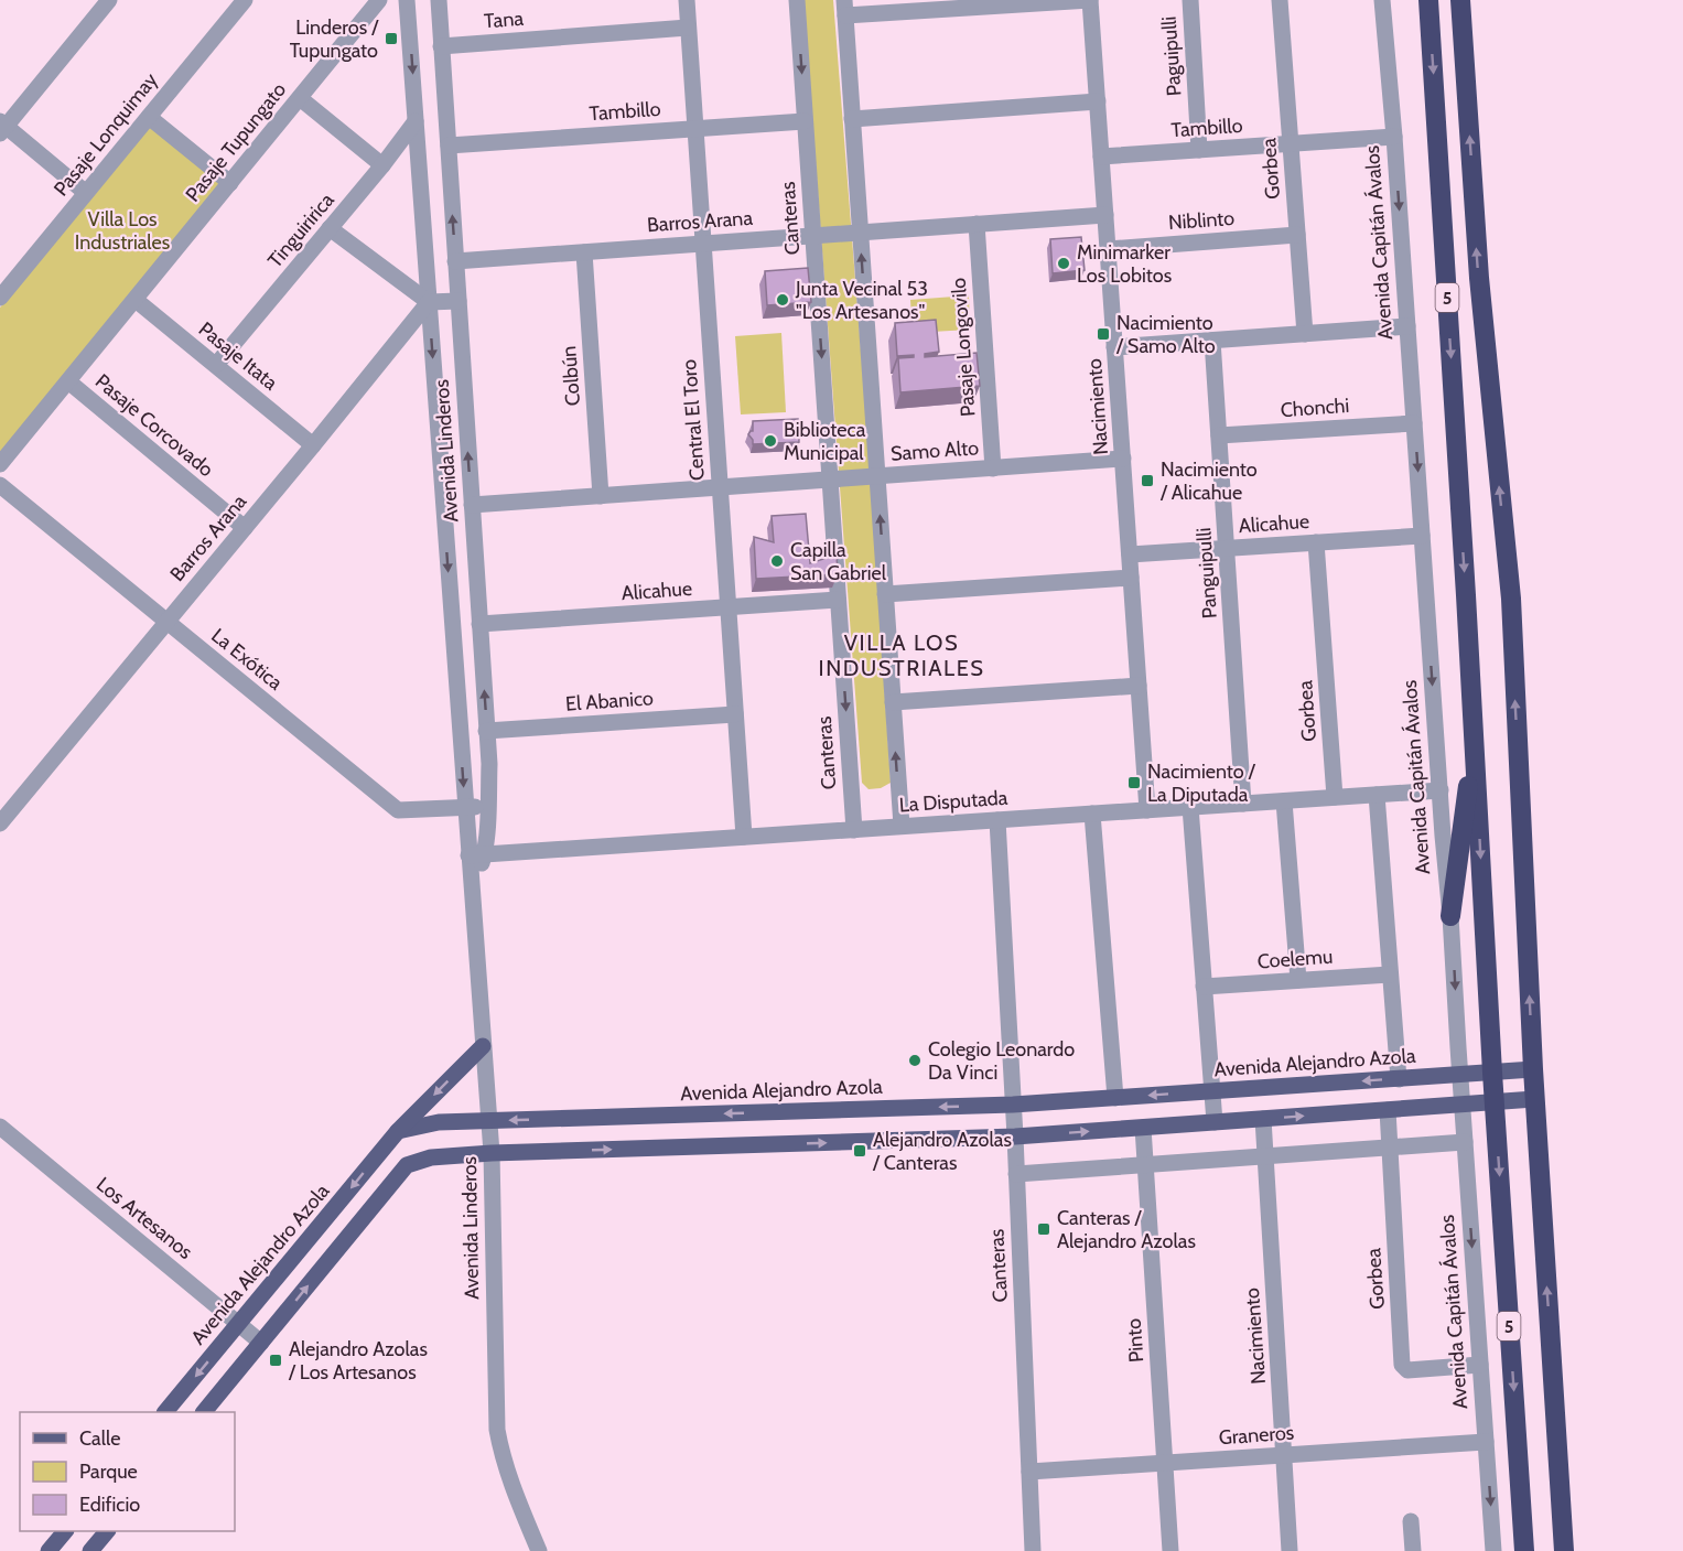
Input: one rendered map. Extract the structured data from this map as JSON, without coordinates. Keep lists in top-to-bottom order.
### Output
{
  "streets": {
    "highway": ["5"],
    "main road": ["Avenida Alejandro Azola"],
    "street": [
      "Tana",
      "Paguipulli",
      "Tambillo",
      "Pasaje Lonquimay",
      "Pasaje Tupungato",
      "Gorbea",
      "Canteras",
      "Niblinto",
      "Barros Arana",
      "Tinguiririca",
      "Avenida Capitán Ávalos",
      "Pasaje Longovilo",
      "Pasaje Itata",
      "Colbún",
      "Nacimiento",
      "Chonchi",
      "Central El Toro",
      "Pasaje Corcovado",
      "Avenida Linderos",
      "Samo Alto",
      "Alicahue",
      "Panguipulli",
      "La Exótica",
      "El Abanico",
      "La Disputada",
      "Coelemu",
      "Los Artesanos",
      "Pinto",
      "Graneros"
    ]
  },
  "crossings": [
    ["Tana", "Central El Toro"],
    ["Tana", "Avenida Linderos"],
    ["Paguipulli", "Tambillo"],
    ["Tambillo", "Gorbea"],
    ["Tambillo", "Canteras"],
    ["Tambillo", "Avenida Capitán Ávalos"],
    ["Tambillo", "Nacimiento"],
    ["Tambillo", "Central El Toro"],
    ["Tambillo", "Avenida Linderos"],
    ["Pasaje Tupungato", "Pasaje Itata"],
    ["Pasaje Tupungato", "Pasaje Corcovado"],
    ["Gorbea", "Niblinto"],
    ["Gorbea", "Avenida Capitán Ávalos"],
    ["Gorbea", "Alicahue"],
    ["Gorbea", "La Disputada"],
    ["Canteras", "Barros Arana"],
    ["Canteras", "Samo Alto"],
    ["Canteras", "Alicahue"],
    ["Canteras", "La Disputada"],
    ["Canteras", "Avenida Alejandro Azola"],
    ["Canteras", "Graneros"],
    ["Niblinto", "Nacimiento"],
    ["Barros Arana", "Pasaje Longovilo"],
    ["Barros Arana", "Pasaje Itata"],
    ["Barros Arana", "Colbún"],
    ["Barros Arana", "Nacimiento"],
    ["Barros Arana", "Central El Toro"],
    ["Barros Arana", "Pasaje Corcovado"],
    ["Barros Arana", "Avenida Linderos"],
    ["Barros Arana", "La Exótica"],
    ["Tinguiririca", "Pasaje Itata"],
    ["Tinguiririca", "Avenida Linderos"],
    ["Avenida Capitán Ávalos", "Chonchi"],
    ["Avenida Capitán Ávalos", "Alicahue"],
    ["Avenida Capitán Ávalos", "La Disputada"],
    ["Avenida Capitán Ávalos", "Avenida Alejandro Azola"],
    ["Avenida Capitán Ávalos", "Graneros"],
    ["5", "Avenida Alejandro Azola"],
    ["Pasaje Longovilo", "Samo Alto"],
    ["Colbún", "Samo Alto"],
    ["Nacimiento", "Samo Alto"],
    ["Nacimiento", "Alicahue"],
    ["Nacimiento", "La Disputada"],
    ["Nacimiento", "Graneros"],
    ["Chonchi", "Panguipulli"],
    ["Central El Toro", "Samo Alto"],
    ["Central El Toro", "Alicahue"],
    ["Central El Toro", "El Abanico"],
    ["Central El Toro", "La Disputada"],
    ["Avenida Linderos", "Samo Alto"],
    ["Avenida Linderos", "Alicahue"],
    ["Avenida Linderos", "La Exótica"],
    ["Avenida Linderos", "El Abanico"],
    ["Avenida Linderos", "La Disputada"],
    ["Avenida Linderos", "Avenida Alejandro Azola"],
    ["Alicahue", "Panguipulli"],
    ["Panguipulli", "La Disputada"],
    ["Avenida Alejandro Azola", "Los Artesanos"],
    ["Pinto", "Graneros"]
  ],
  "one_way": ["Avenida Capitán Ávalos"],
  "districts": ["VILLA LOS INDUSTRIALES"],
  "parks": ["Villa Los Industriales"],
  "places": {
    "transit": [
      "Linderos / Tupungato",
      "Nacimiento / Samo Alto",
      "Nacimiento / Alicahue",
      "Nacimiento / La Diputada",
      "Alejandro Azolas / Canteras",
      "Canteras / Alejandro Azolas",
      "Alejandro Azolas / Los Artesanos"
    ],
    "other": [
      "Minimarker Los Lobitos",
      "Junta Vecinal 53 \"Los Artesanos\"",
      "Biblioteca Municipal",
      "Capilla San Gabriel",
      "Colegio Leonardo Da Vinci"
    ]
  },
  "legend": ["Calle", "Parque", "Edificio"]
}
